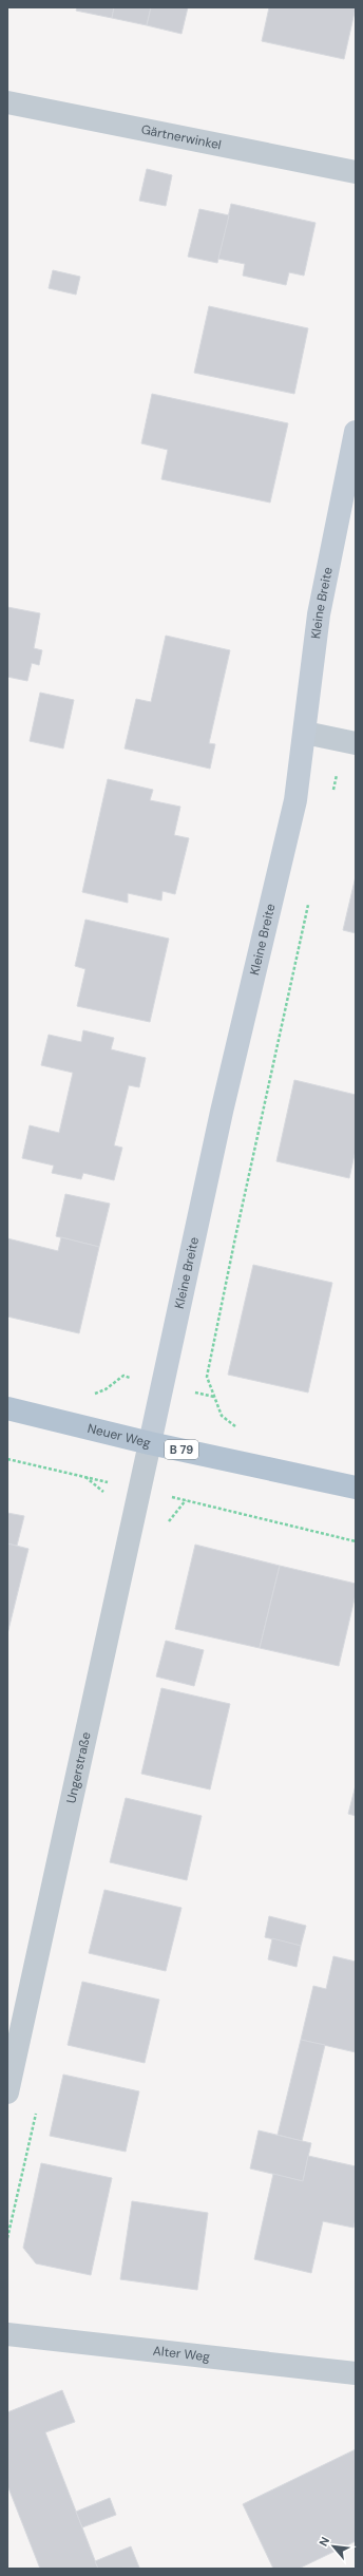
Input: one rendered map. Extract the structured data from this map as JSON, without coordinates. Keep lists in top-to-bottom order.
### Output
{
  "streets": {
    "main road": ["Neuer Weg", "B 79"],
    "street": [
      "Gärtnerwinkel",
      "Kleine Breite",
      "Ungerstraße",
      "Alter Weg"
    ]
  },
  "crossings": [
    ["Kleine Breite", "Neuer Weg"],
    ["Kleine Breite", "Ungerstraße"],
    ["Neuer Weg", "Ungerstraße"]
  ],
  "north": "top left"
}
